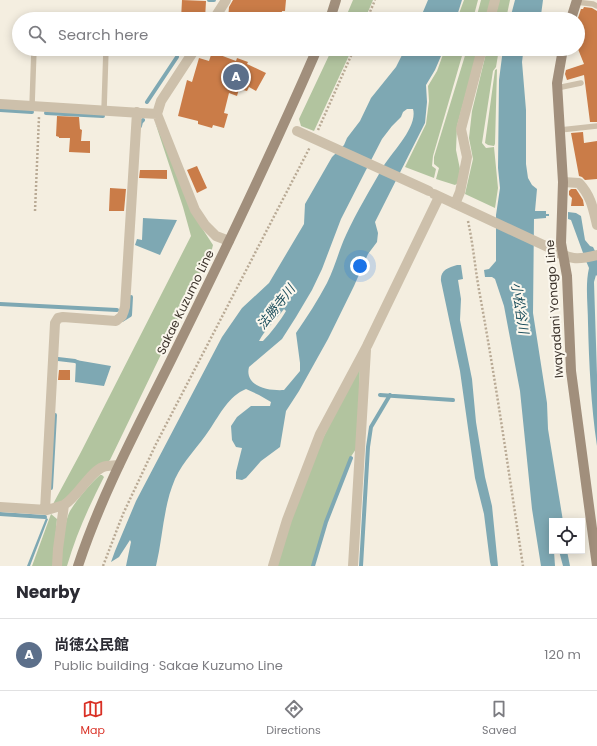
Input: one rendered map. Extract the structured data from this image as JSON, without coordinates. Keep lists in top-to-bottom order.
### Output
{
  "streets": {
    "main road": ["Sakae Kuzumo Line", "Iwayadani Yonago Line"]
  },
  "water": ["法勝寺川", "小松谷川"],
  "page": {
    "search": "Search here",
    "pins": "A",
    "heading": "Nearby",
    "list": [
      {
        "mark": "A",
        "name": "尚徳公民館",
        "note": "Public building · Sakae Kuzumo Line",
        "value": "120 m"
      }
    ],
    "nav": ["Map", "Directions", "Saved"]
  }
}
